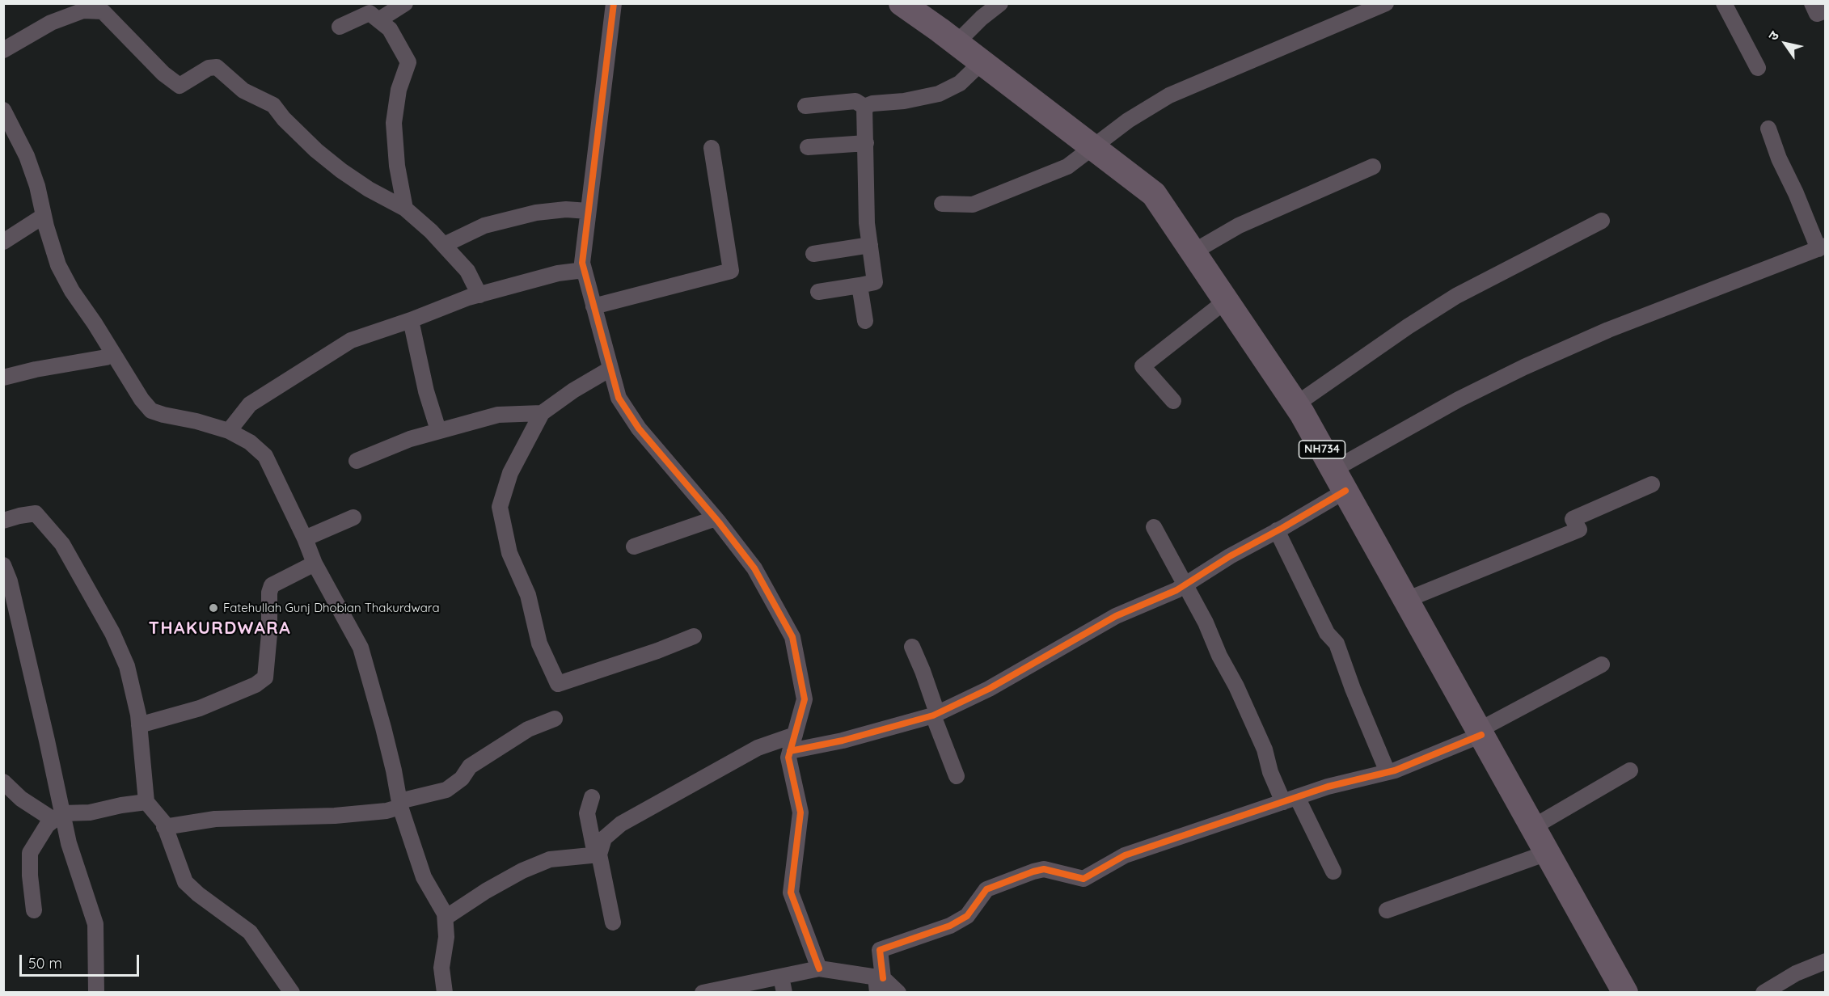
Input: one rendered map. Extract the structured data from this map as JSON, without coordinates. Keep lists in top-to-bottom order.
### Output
{
  "streets": {
    "highway": ["NH734"]
  },
  "districts": ["THAKURDWARA"],
  "places": ["Fatehullah Gunj Dhobian Thakurdwara"],
  "scale_bar": "50 m",
  "north": "top left"
}
